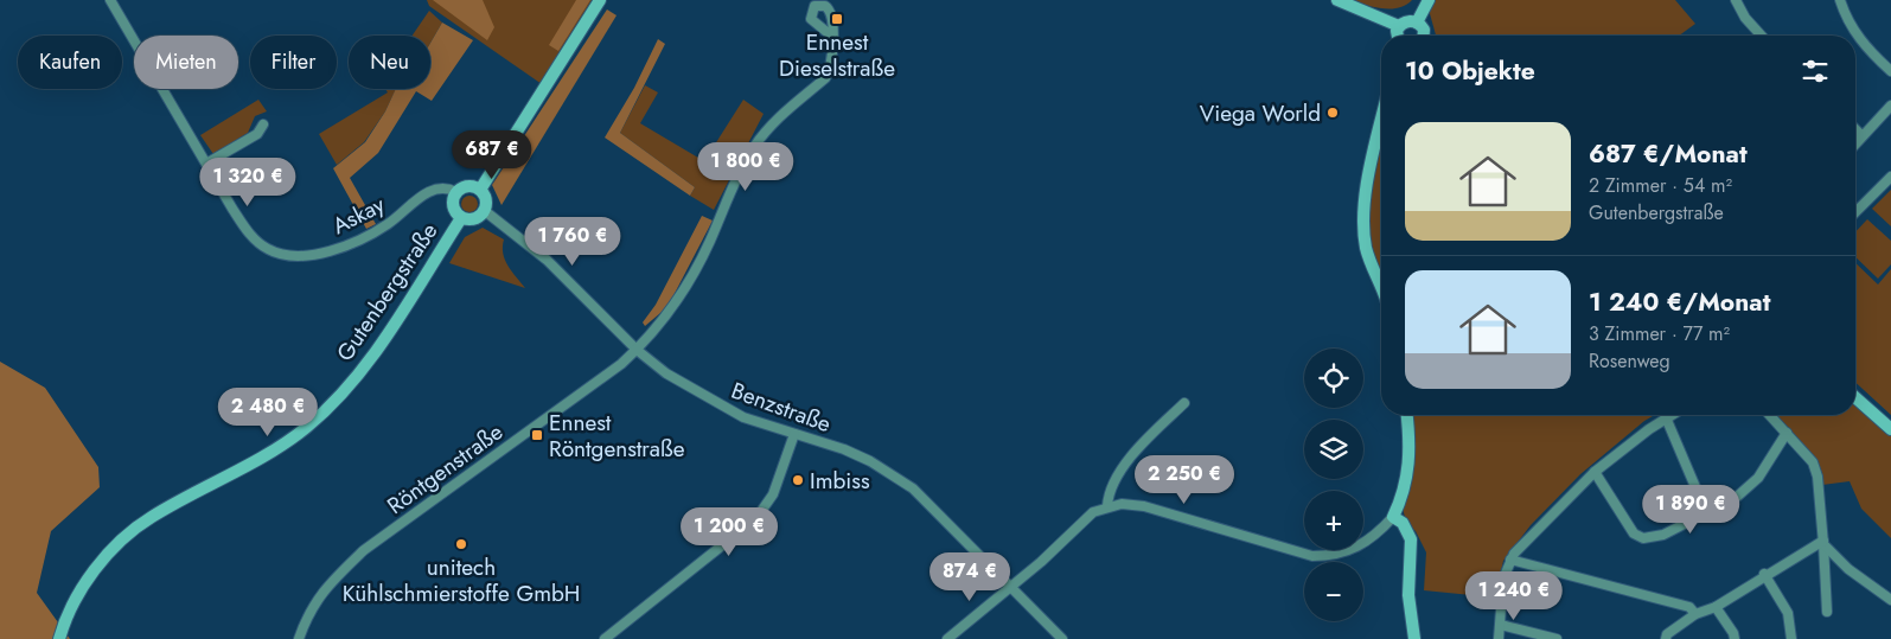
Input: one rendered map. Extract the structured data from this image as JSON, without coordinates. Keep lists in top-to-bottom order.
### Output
{
  "streets": {
    "main road": ["Gutenbergstraße"],
    "street": ["Askay", "Benzstraße", "Röntgenstraße"]
  },
  "crossings": [
    ["Askay", "Gutenbergstraße"],
    ["Askay", "Benzstraße"],
    ["Gutenbergstraße", "Benzstraße"],
    ["Benzstraße", "Röntgenstraße"]
  ],
  "places": {
    "transit": ["Ennest Dieselstraße", "Ennest Röntgenstraße"],
    "other": ["Viega World", "Imbiss", "unitech Kühlschmierstoffe GmbH"]
  },
  "page": {
    "chip": [
      "Kaufen",
      "Mieten",
      "Filter",
      "Neu"
    ],
    "heading": "10 Objekte",
    "list": [
      {
        "name": "687 €/Monat",
        "note": "2 Zimmer · 54 m² · Gutenbergstraße"
      },
      {
        "name": "1 240 €/Monat",
        "note": "3 Zimmer · 77 m² · Rosenweg"
      }
    ],
    "price": [
      "687 €",
      "1 800 €",
      "1 320 €",
      "1 760 €",
      "2 480 €",
      "2 250 €",
      "1 890 €",
      "1 200 €",
      "874 €",
      "1 240 €"
    ],
    "map_buttons": ["+", "−"]
  }
}
